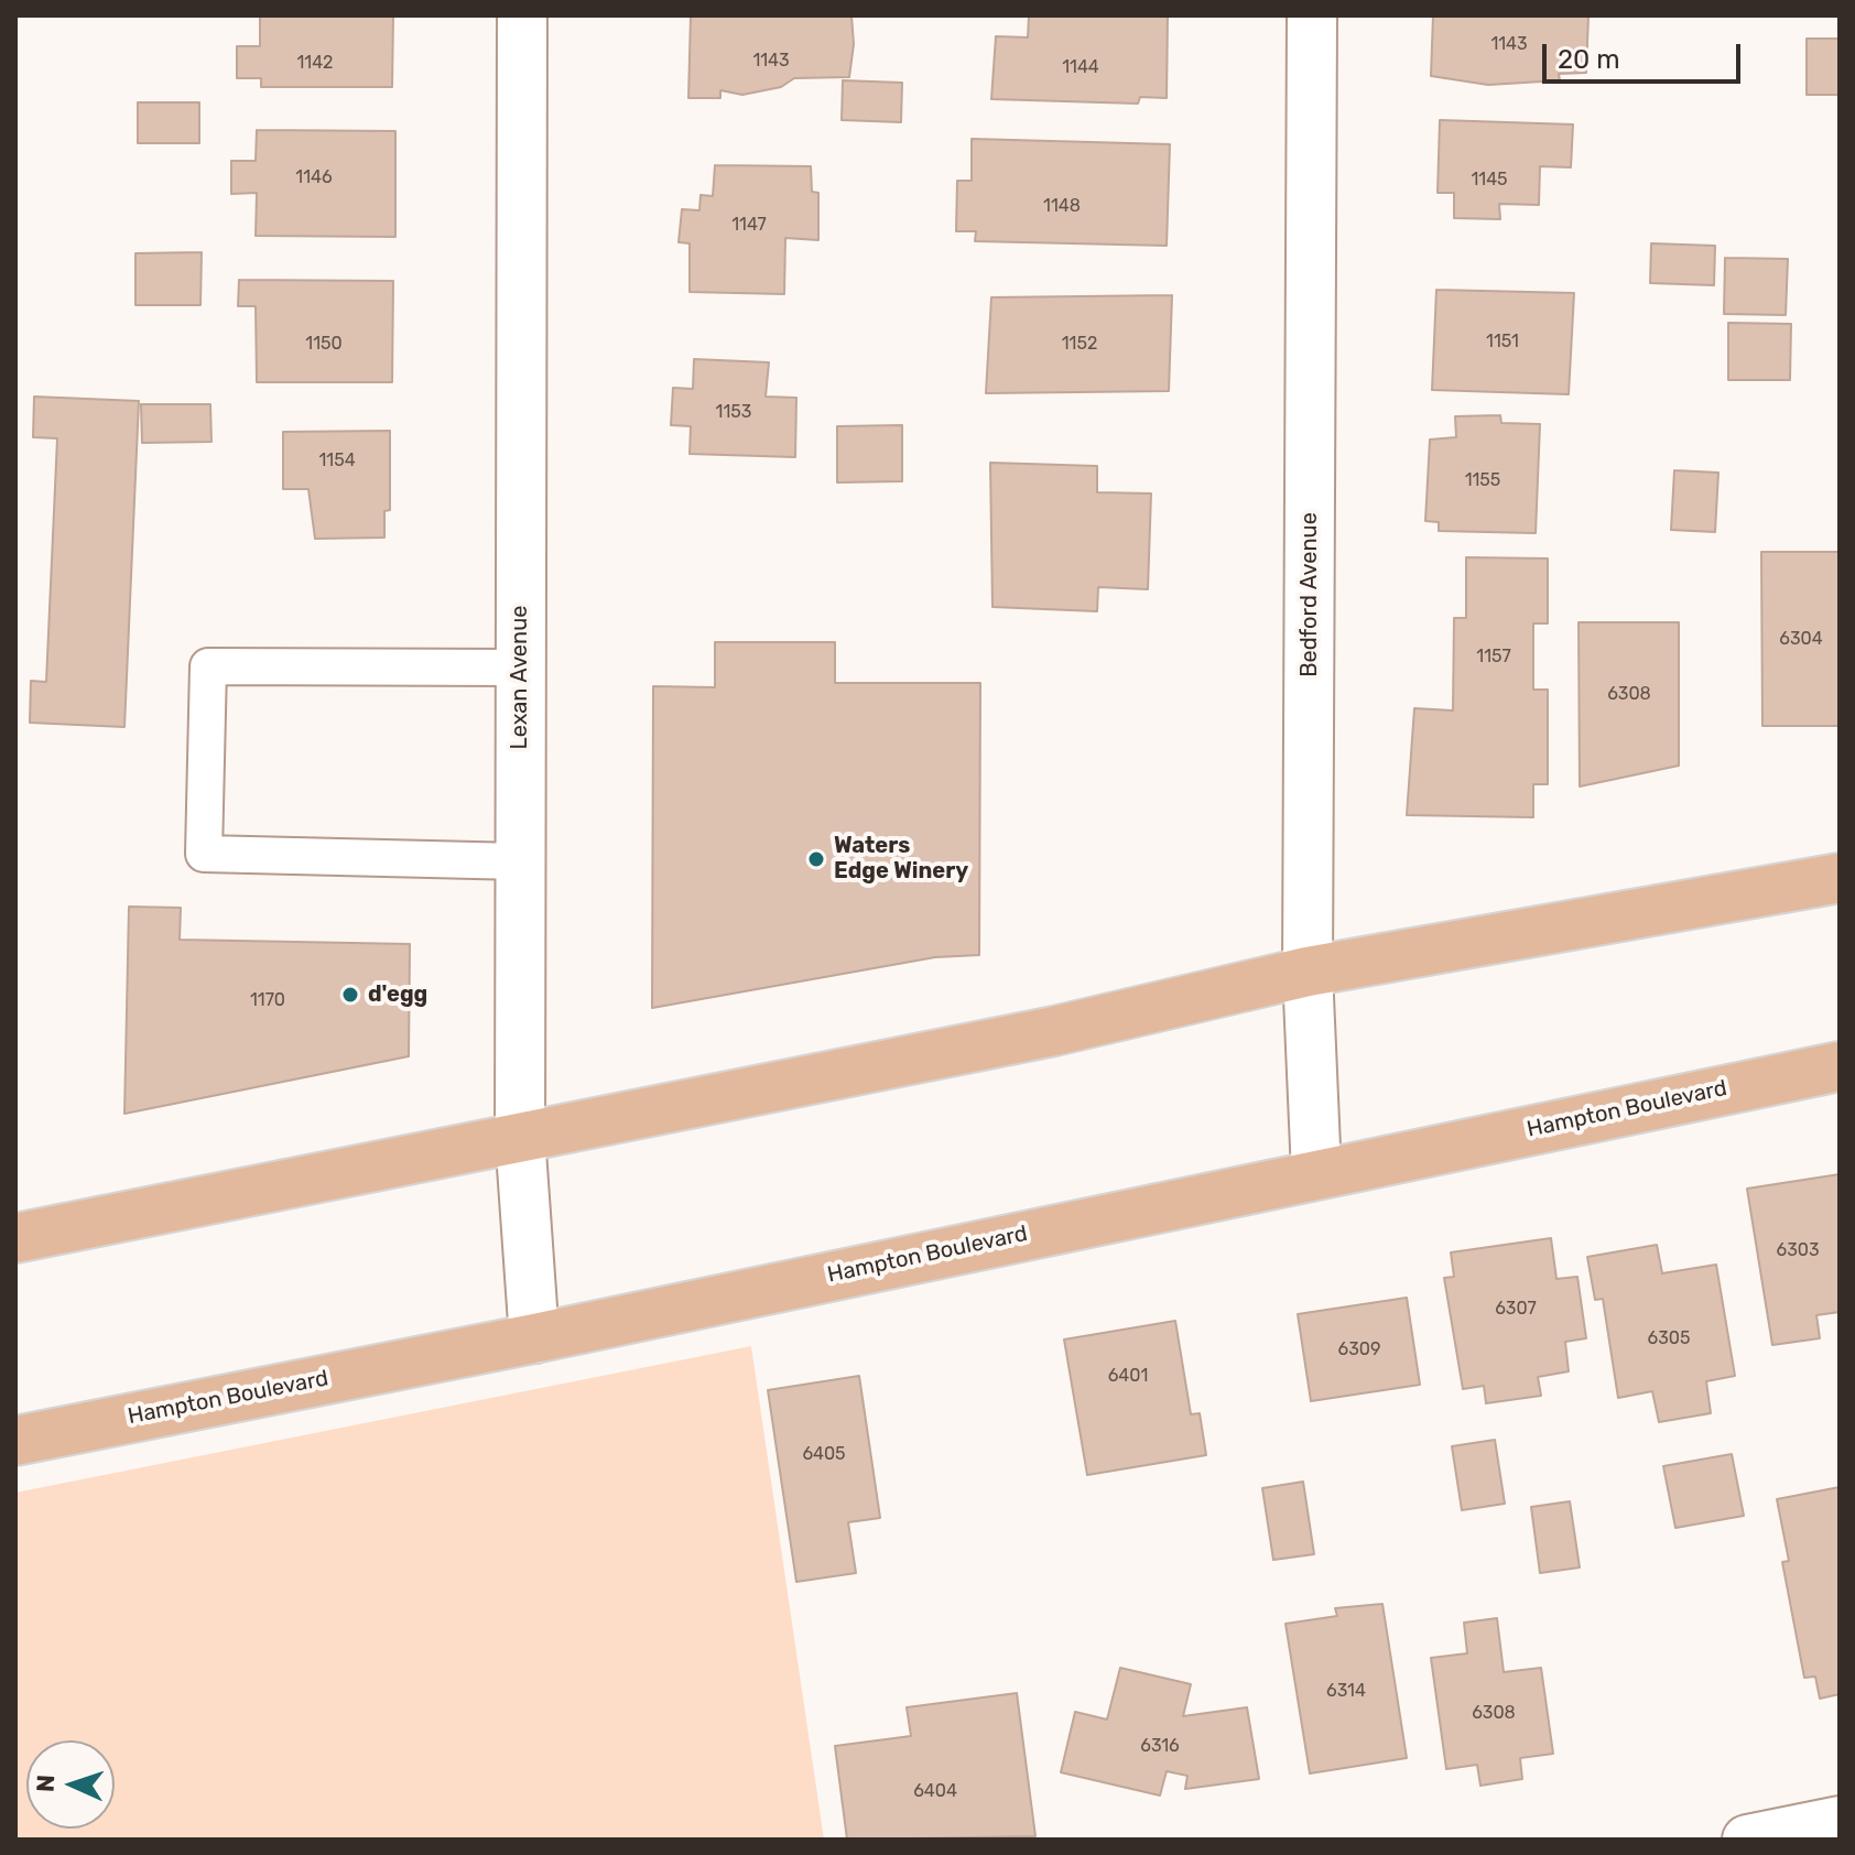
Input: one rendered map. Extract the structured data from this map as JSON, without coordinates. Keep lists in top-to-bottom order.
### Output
{
  "streets": {
    "main road": ["Hampton Boulevard"],
    "street": ["Bedford Avenue", "Lexan Avenue"]
  },
  "crossings": [
    ["Bedford Avenue", "Hampton Boulevard"],
    ["Lexan Avenue", "Hampton Boulevard"]
  ],
  "places": ["Waters Edge Winery", "d'egg"],
  "house_numbers": [
    "1143",
    "1143",
    "1142",
    "1144",
    "1146",
    "1145",
    "1148",
    "1147",
    "1151",
    "1150",
    "1152",
    "1153",
    "1154",
    "1155",
    "6304",
    "1157",
    "6308",
    "1170",
    "6303",
    "6307",
    "6305",
    "6309",
    "6401",
    "6405",
    "6314",
    "6308",
    "6316",
    "6404"
  ],
  "scale_bar": "20 m",
  "north": "left"
}
